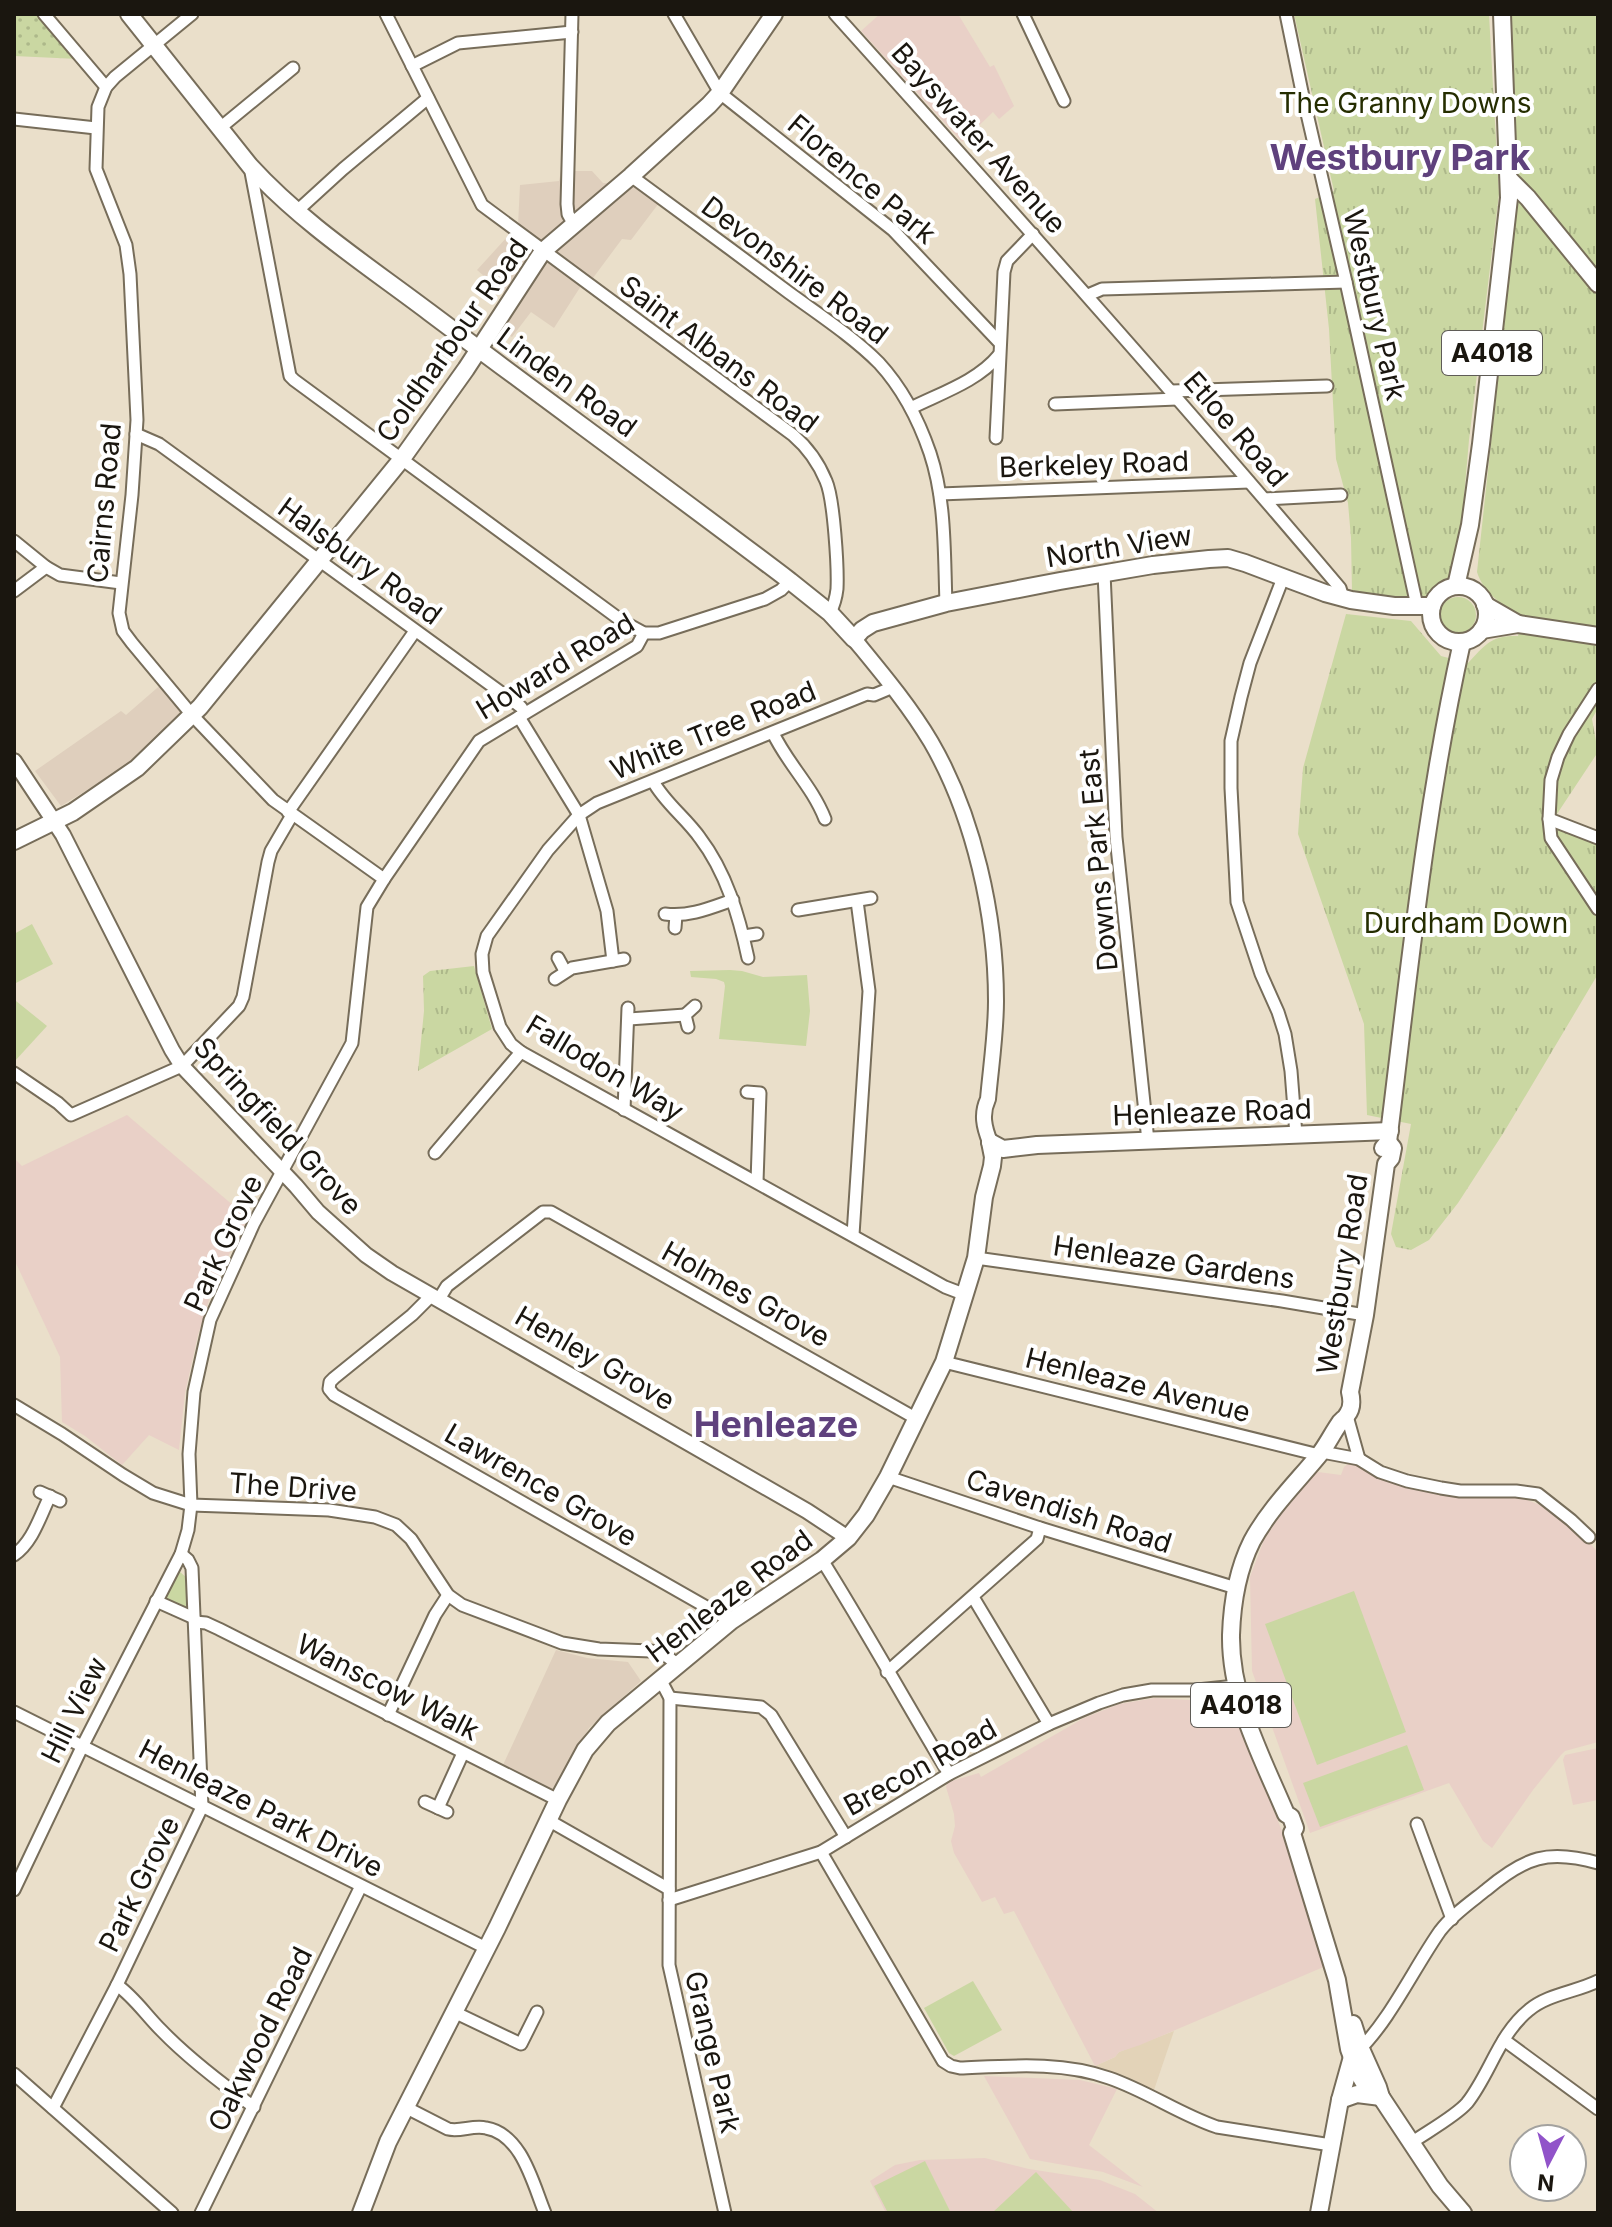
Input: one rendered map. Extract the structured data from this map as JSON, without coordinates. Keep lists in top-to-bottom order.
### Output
{
  "streets": {
    "main road": [
      "Coldharbour Road",
      "A4018",
      "Linden Road",
      "North View",
      "Henleaze Road",
      "Westbury Road"
    ],
    "street": [
      "Bayswater Avenue",
      "Florence Park",
      "Devonshire Road",
      "Westbury Park",
      "Saint Albans Road",
      "Etloe Road",
      "Berkeley Road",
      "Cairns Road",
      "Halsbury Road",
      "Howard Road",
      "White Tree Road",
      "Downs Park East",
      "Fallodon Way",
      "Springfield Grove",
      "Park Grove",
      "Henleaze Gardens",
      "Holmes Grove",
      "Henley Grove",
      "Henleaze Avenue",
      "Lawrence Grove",
      "The Drive",
      "Cavendish Road",
      "Wanscow Walk",
      "Hill View",
      "Brecon Road",
      "Henleaze Park Drive",
      "Oakwood Road",
      "Grange Park"
    ]
  },
  "crossings": [
    ["Bayswater Avenue", "Etloe Road"],
    ["Florence Park", "Coldharbour Road"],
    ["Devonshire Road", "Coldharbour Road"],
    ["Devonshire Road", "Berkeley Road"],
    ["Devonshire Road", "North View"],
    ["Westbury Park", "A4018"],
    ["Westbury Park", "North View"],
    ["Westbury Park", "Westbury Road"],
    ["Coldharbour Road", "Saint Albans Road"],
    ["Coldharbour Road", "Linden Road"],
    ["Coldharbour Road", "Cairns Road"],
    ["Coldharbour Road", "Halsbury Road"],
    ["Coldharbour Road", "Springfield Grove"],
    ["A4018", "North View"],
    ["A4018", "Westbury Road"],
    ["Saint Albans Road", "Linden Road"],
    ["Linden Road", "North View"],
    ["Linden Road", "Howard Road"],
    ["Etloe Road", "Berkeley Road"],
    ["Etloe Road", "North View"],
    ["Cairns Road", "Halsbury Road"],
    ["Cairns Road", "Howard Road"],
    ["North View", "Downs Park East"],
    ["North View", "Westbury Road"],
    ["Halsbury Road", "Howard Road"],
    ["Howard Road", "Park Grove"],
    ["White Tree Road", "Fallodon Way"],
    ["Downs Park East", "Henleaze Road"],
    ["Fallodon Way", "Henleaze Road"],
    ["Henleaze Road", "Henleaze Gardens"],
    ["Henleaze Road", "Westbury Road"],
    ["Henleaze Road", "Holmes Grove"],
    ["Henleaze Road", "Henley Grove"],
    ["Henleaze Road", "Henleaze Avenue"],
    ["Henleaze Road", "Lawrence Grove"],
    ["Henleaze Road", "The Drive"],
    ["Henleaze Road", "Cavendish Road"],
    ["Henleaze Road", "Wanscow Walk"],
    ["Henleaze Road", "Henleaze Park Drive"],
    ["Springfield Grove", "Park Grove"],
    ["Springfield Grove", "Holmes Grove"],
    ["Springfield Grove", "Henley Grove"],
    ["Springfield Grove", "Lawrence Grove"],
    ["Park Grove", "The Drive"],
    ["Park Grove", "Wanscow Walk"],
    ["Park Grove", "Hill View"],
    ["Park Grove", "Henleaze Park Drive"],
    ["Henleaze Gardens", "Westbury Road"],
    ["Westbury Road", "Henleaze Avenue"],
    ["Westbury Road", "Cavendish Road"],
    ["Westbury Road", "Brecon Road"],
    ["Holmes Grove", "Henley Grove"],
    ["Holmes Grove", "Lawrence Grove"],
    ["Henley Grove", "Lawrence Grove"],
    ["Hill View", "Henleaze Park Drive"],
    ["Brecon Road", "Grange Park"],
    ["Henleaze Park Drive", "Oakwood Road"]
  ],
  "districts": ["Westbury Park", "Henleaze"],
  "parks": ["The Granny Downs", "Durdham Down"],
  "north": "bottom"
}
